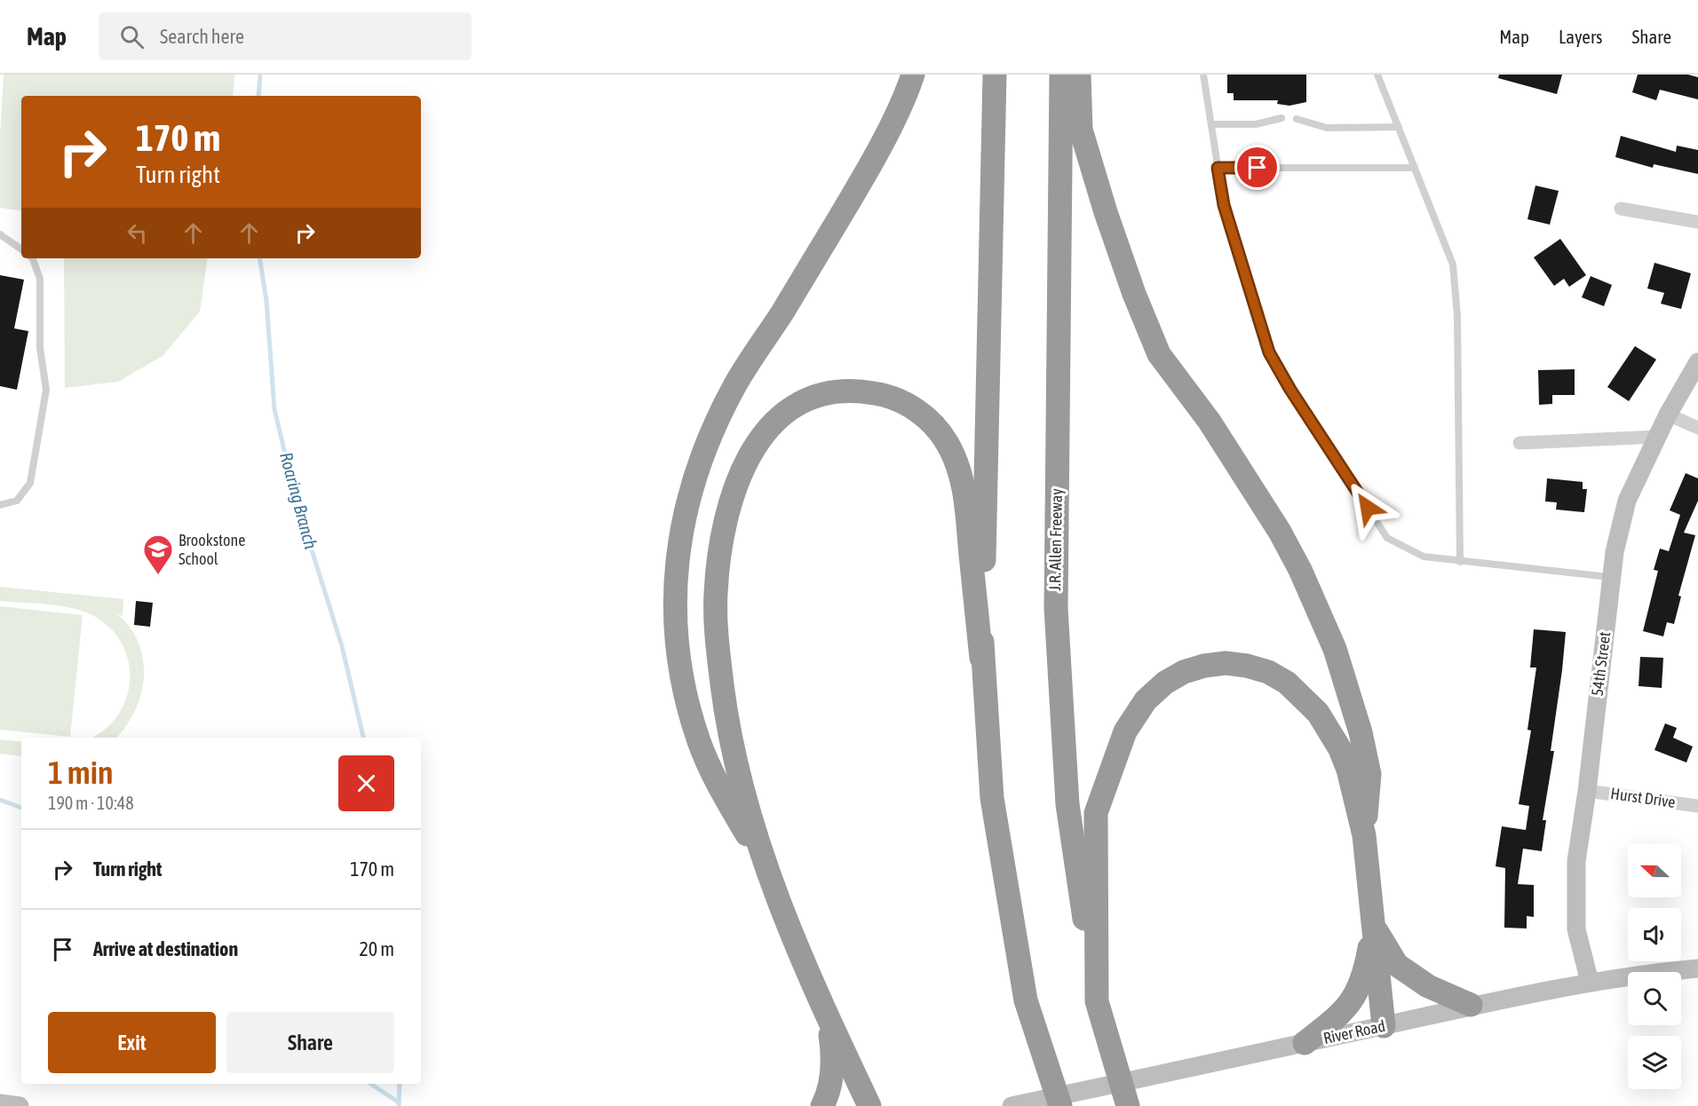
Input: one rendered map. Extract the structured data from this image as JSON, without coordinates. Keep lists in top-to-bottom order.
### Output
{
  "streets": {
    "highway": ["J.R. Allen Freeway"],
    "main road": ["54th Street", "River Road"],
    "street": ["Hurst Drive"]
  },
  "crossings": [
    ["54th Street", "Hurst Drive"],
    ["54th Street", "River Road"]
  ],
  "water": ["Roaring Branch"],
  "places": {
    "school or university": ["Brookstone School"]
  },
  "north": "left",
  "page": {
    "header": "Map",
    "search": "Search here",
    "nav": ["Map", "Layers", "Share"],
    "turn": ["170 m", "Turn right"],
    "heading": ["1 min", "190 m · 10:48"],
    "list": [
      {
        "name": "Turn right",
        "value": "170 m"
      },
      {
        "name": "Arrive at destination",
        "value": "20 m"
      }
    ],
    "buttons": ["Exit", "Share"]
  }
}
